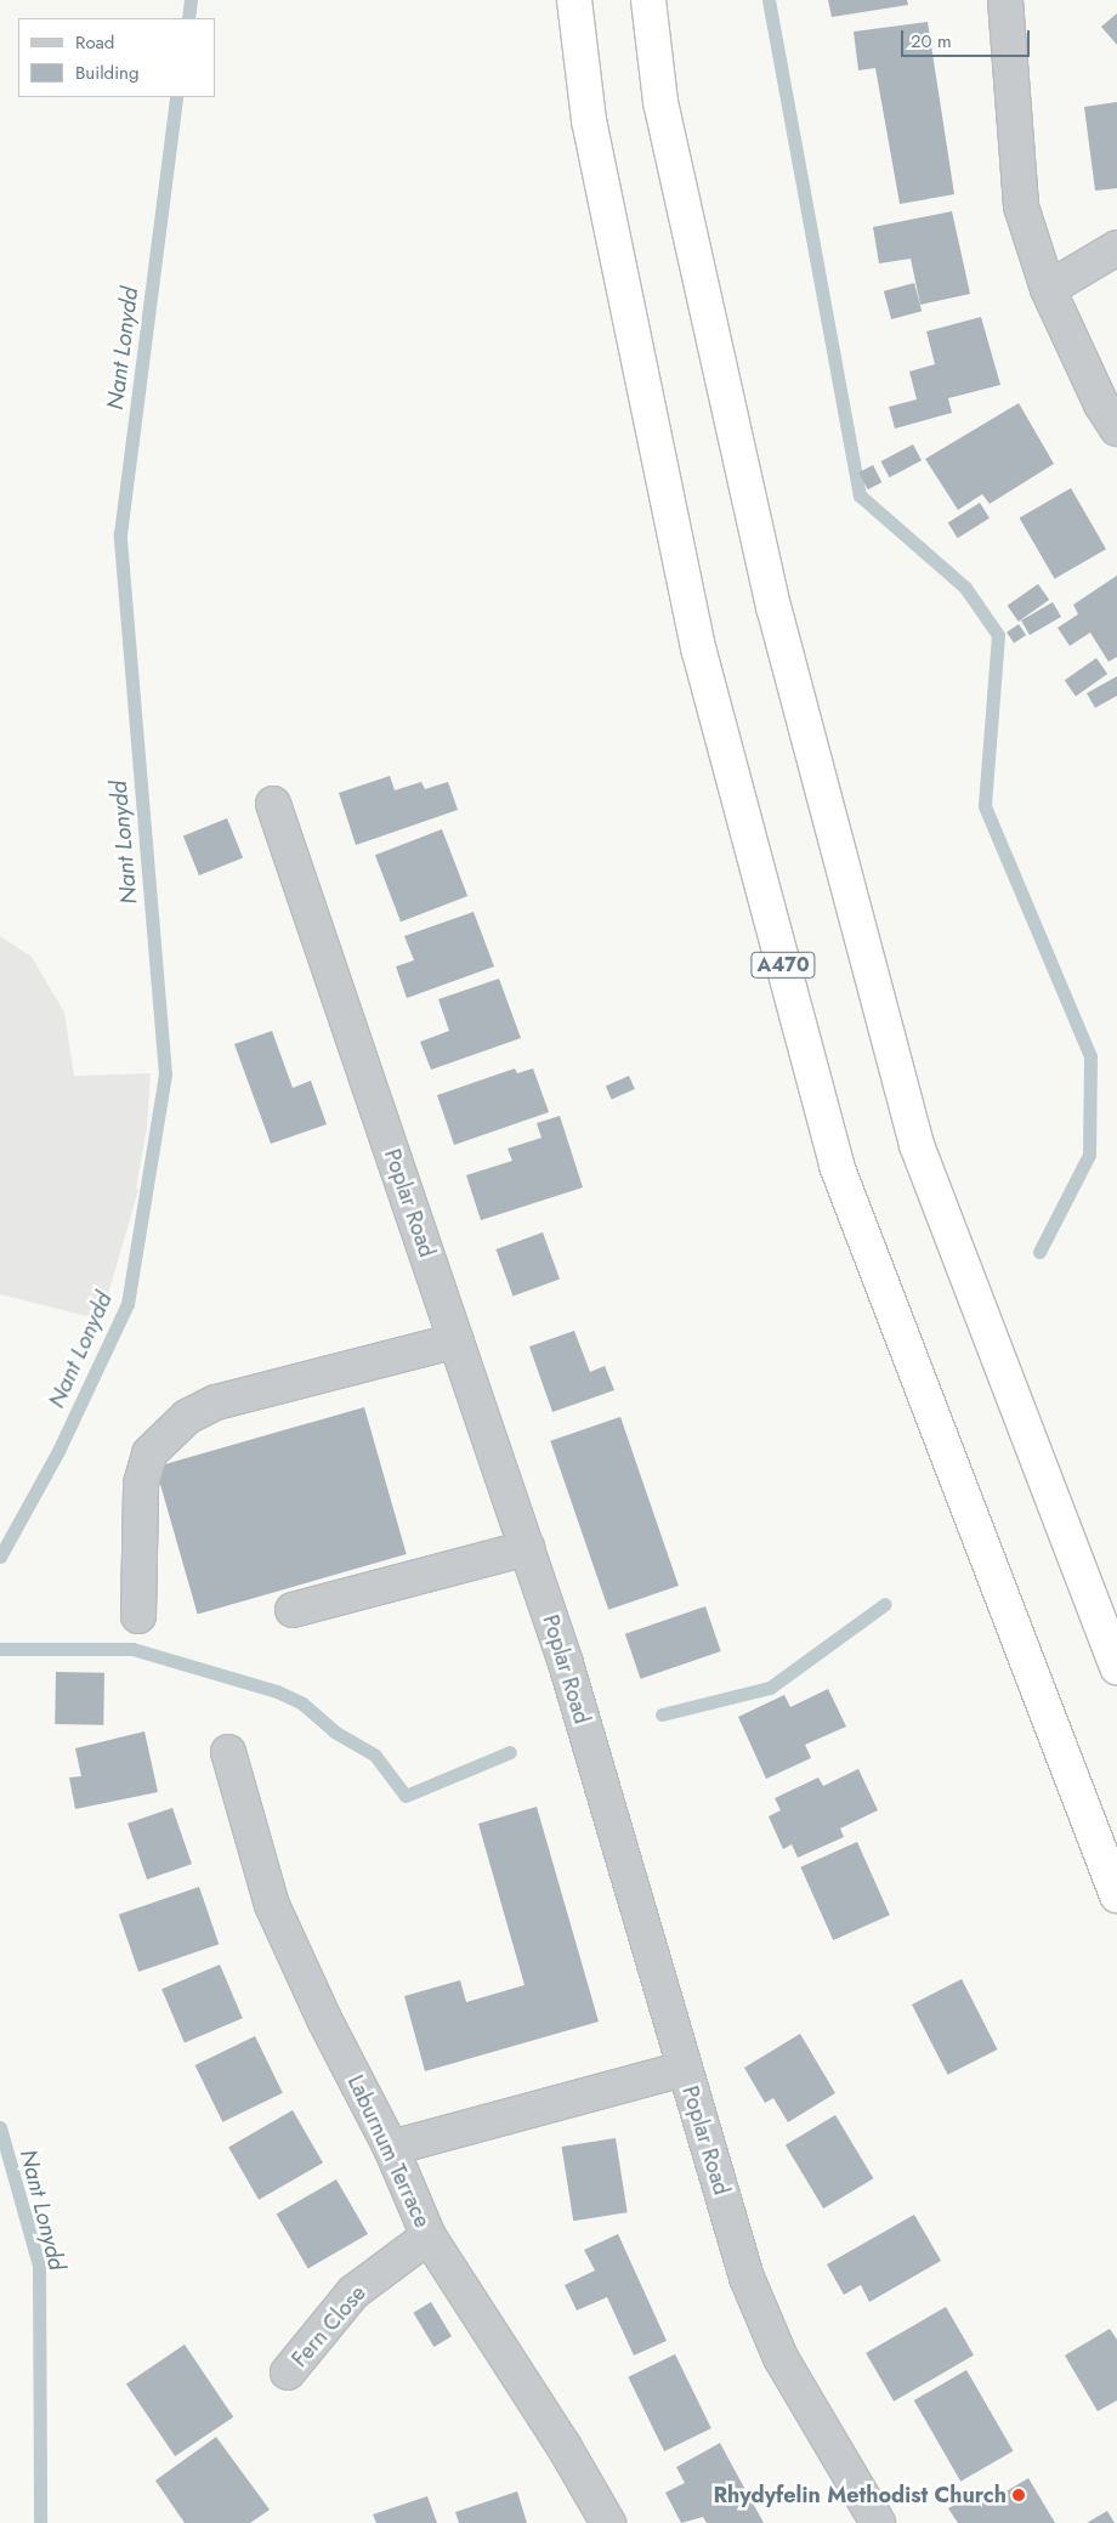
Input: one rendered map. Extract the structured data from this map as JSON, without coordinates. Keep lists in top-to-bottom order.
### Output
{
  "streets": {
    "highway": ["A470"],
    "street": ["Poplar Road", "Laburnum Terrace", "Fern Close"]
  },
  "crossings": [
    ["Laburnum Terrace", "Fern Close"]
  ],
  "water": ["Nant Lonydd"],
  "places": ["Rhydyfelin Methodist Church"],
  "legend": ["Road", "Building"],
  "scale_bar": "20 m"
}
